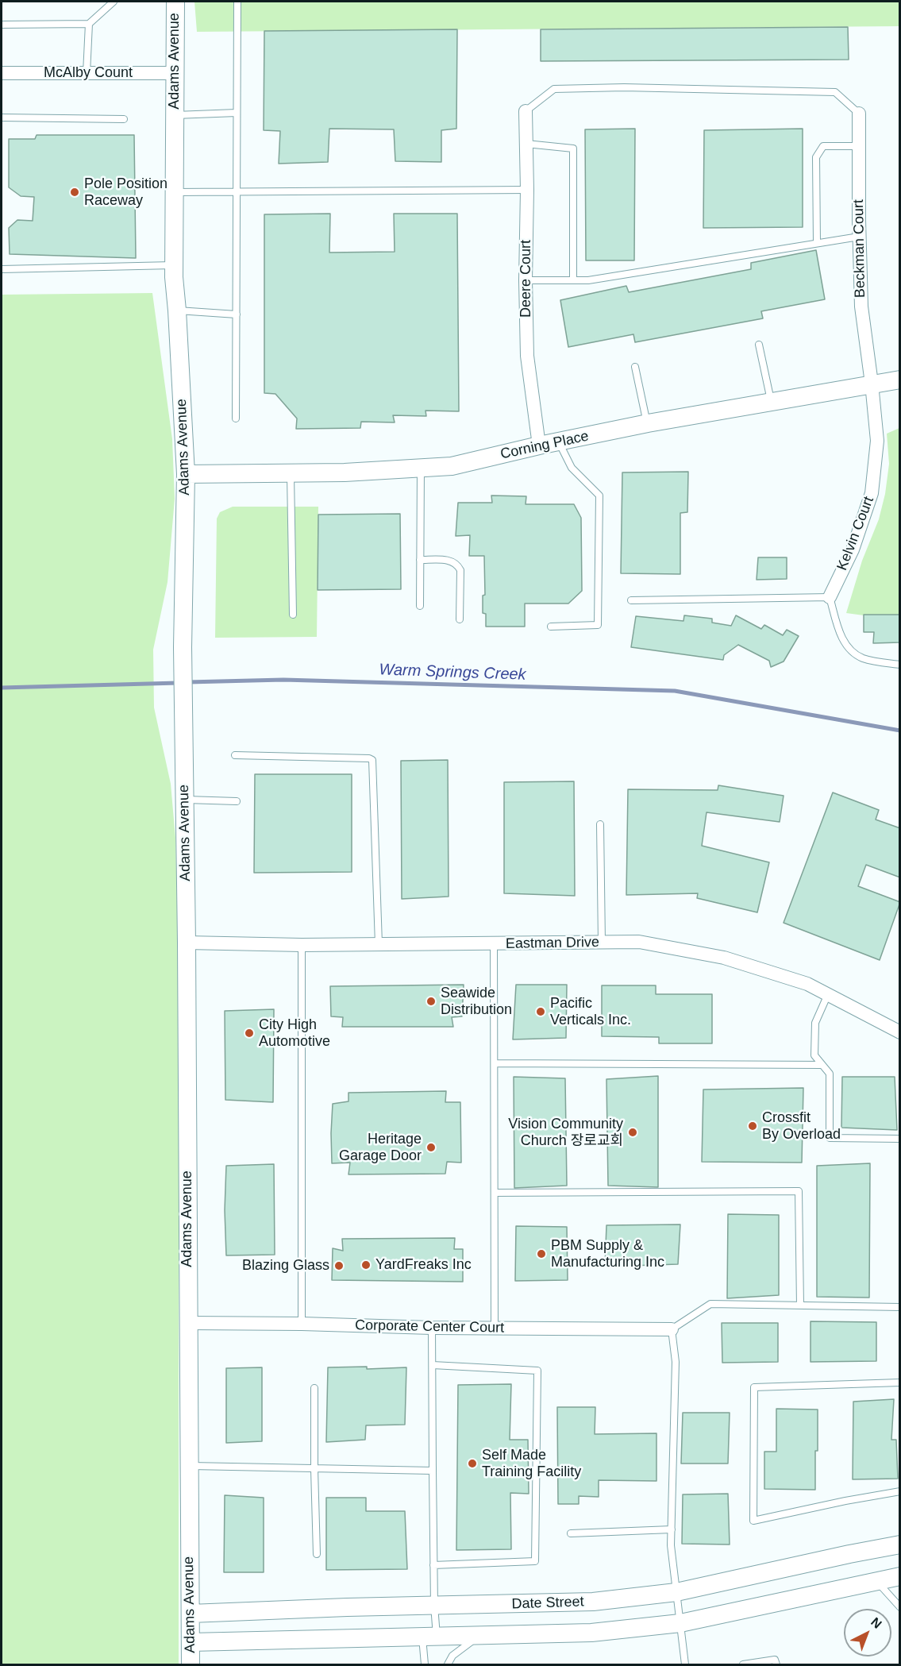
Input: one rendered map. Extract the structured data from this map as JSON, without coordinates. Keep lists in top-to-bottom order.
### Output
{
  "streets": {
    "street": [
      "Adams Avenue",
      "McAlby Count",
      "Beckman Court",
      "Deere Court",
      "Corning Place",
      "Kelvin Court",
      "Eastman Drive",
      "Corporate Center Court",
      "Date Street"
    ]
  },
  "crossings": [
    ["Adams Avenue", "McAlby Count"],
    ["Adams Avenue", "Corning Place"],
    ["Adams Avenue", "Eastman Drive"],
    ["Adams Avenue", "Corporate Center Court"],
    ["Adams Avenue", "Date Street"],
    ["Beckman Court", "Corning Place"],
    ["Beckman Court", "Kelvin Court"],
    ["Deere Court", "Corning Place"],
    ["Corning Place", "Kelvin Court"]
  ],
  "water": ["Warm Springs Creek"],
  "places": [
    "Pole Position Raceway",
    "Seawide Distribution",
    "Pacific Verticals Inc.",
    "City High Automotive",
    "Crossfit By Overload",
    "Vision Community Church 장로교회",
    "Heritage Garage Door",
    "PBM Supply & Manufacturing Inc",
    "YardFreaks Inc",
    "Blazing Glass",
    "Self Made Training Facility"
  ],
  "north": "top right"
}
